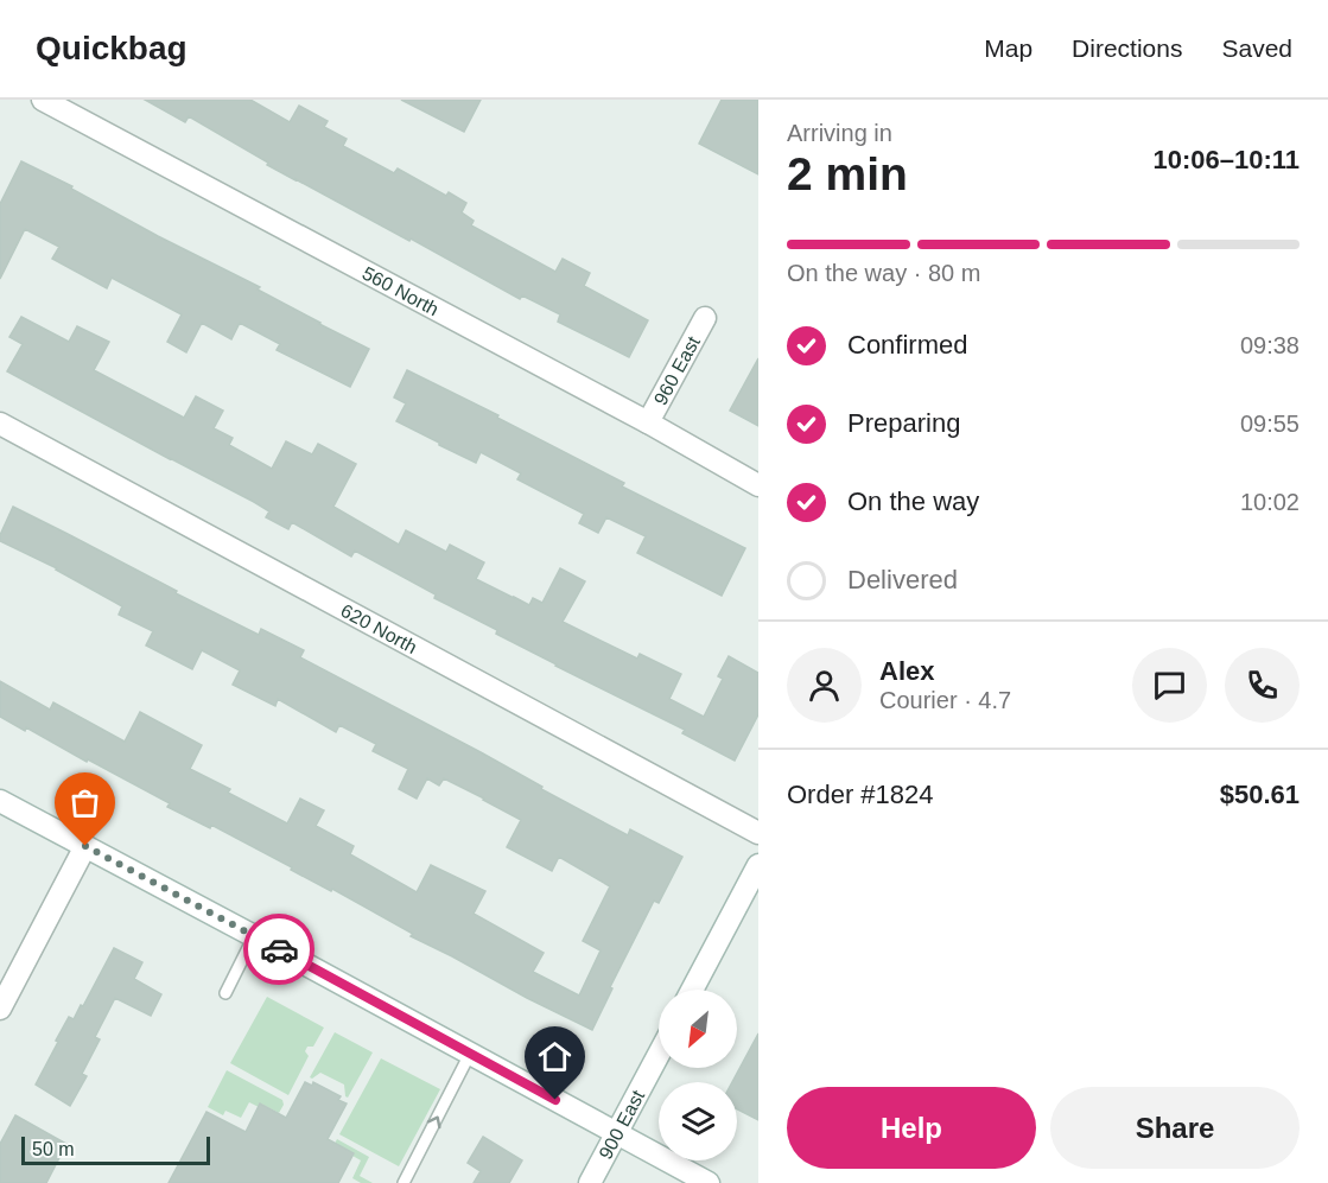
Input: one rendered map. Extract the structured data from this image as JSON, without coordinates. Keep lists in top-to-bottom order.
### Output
{
  "streets": {
    "street": [
      "560 North",
      "960 East",
      "620 North",
      "900 East"
    ]
  },
  "crossings": [
    ["560 North", "960 East"]
  ],
  "scale_bar": "50 m",
  "north": "bottom left",
  "page": {
    "header": "Quickbag",
    "nav": ["Map", "Directions", "Saved"],
    "heading": ["2 min", "Arriving in", "10:06–10:11"],
    "panel": [
      "Alex",
      "Courier · 4.7",
      "Order #1824",
      "$50.61"
    ],
    "bar": "On the way · 80 m",
    "list": [
      ["Confirmed", "09:38"],
      ["Preparing", "09:55"],
      ["On the way", "10:02"],
      "Delivered"
    ],
    "buttons": ["Help", "Share"],
    "scale": "50 m"
  }
}
